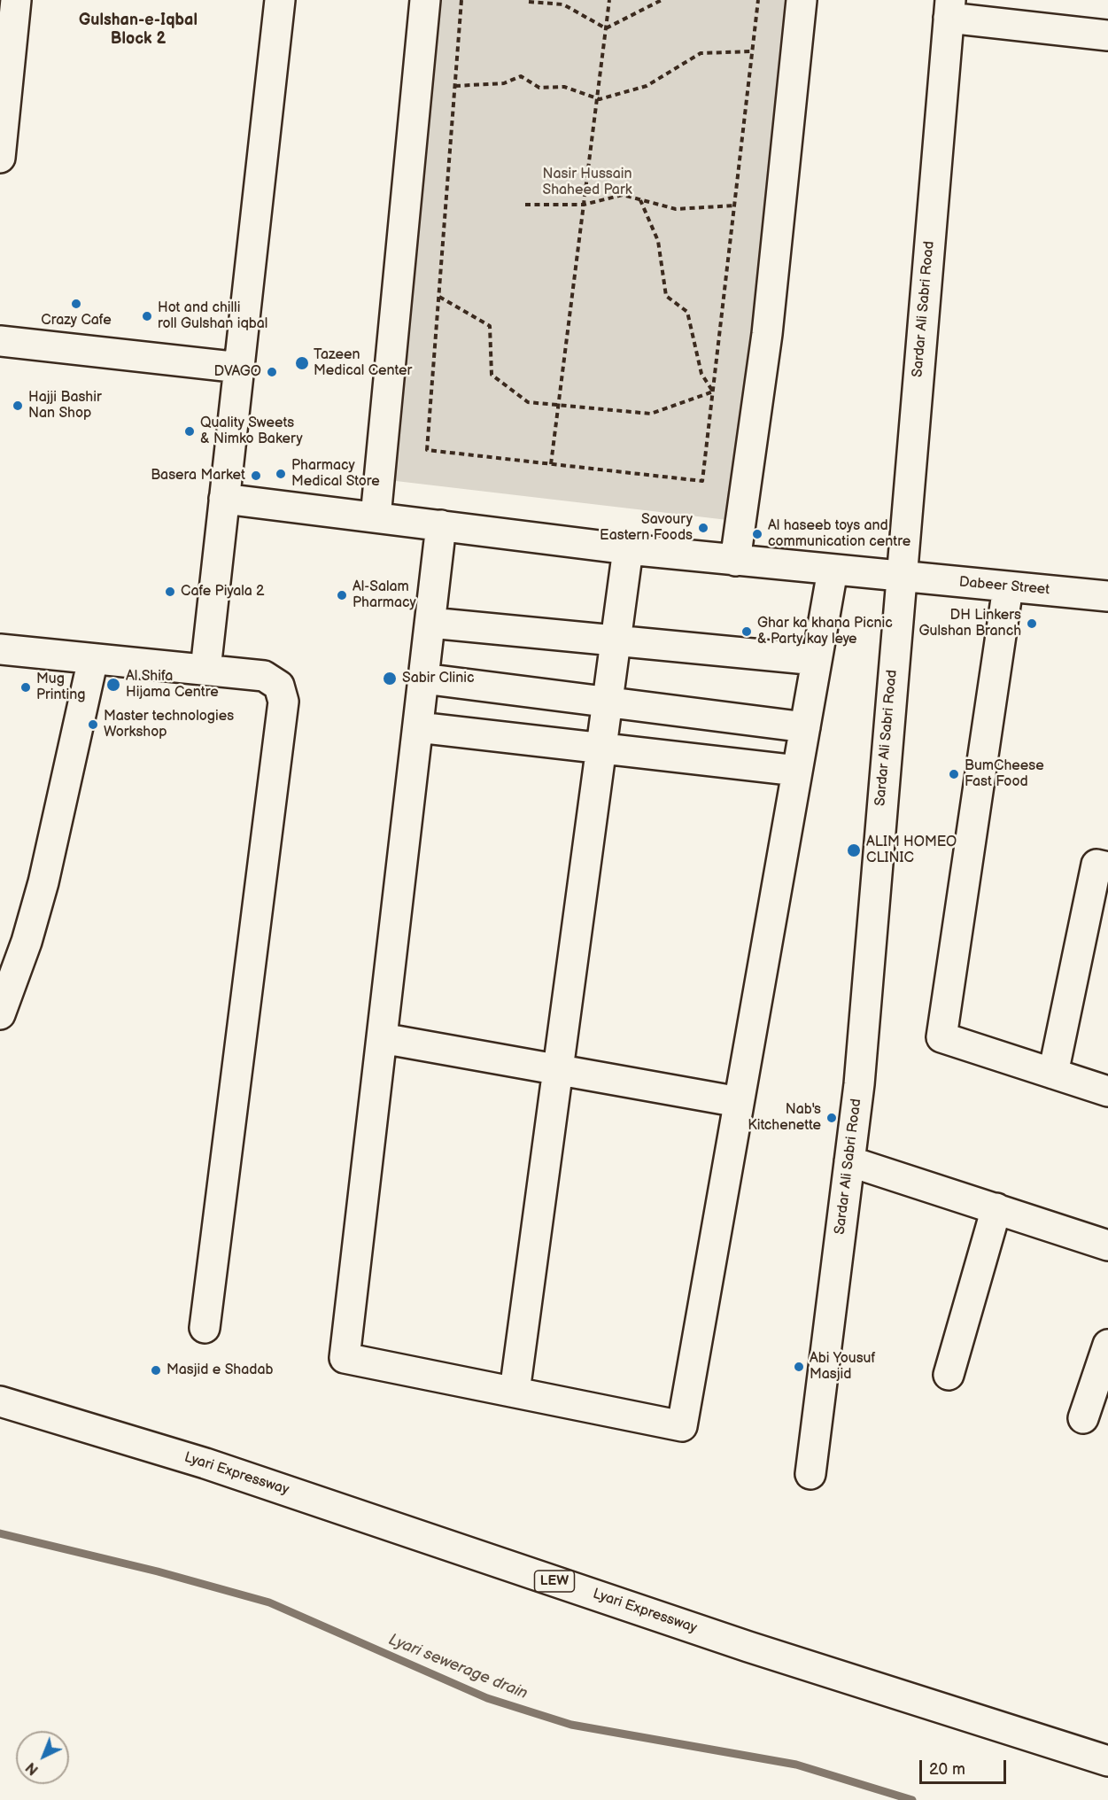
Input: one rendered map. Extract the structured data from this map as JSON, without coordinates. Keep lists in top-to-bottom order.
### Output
{
  "streets": {
    "main road": [
      "Sardar Ali Sabri Road",
      "Dabeer Street",
      "Lyari Expressway",
      "LEW"
    ]
  },
  "crossings": [
    ["Sardar Ali Sabri Road", "Dabeer Street"]
  ],
  "districts": ["Gulshan-e-Iqbal Block 2"],
  "water": ["Lyari sewerage drain"],
  "parks": ["Nasir Hussain Shaheed Park"],
  "places": [
    "Crazy Cafe",
    "Hot and chilli roll Gulshan iqbal",
    "Tazeen Medical Center",
    "DVAGO",
    "Hajji Bashir Nan Shop",
    "Quality Sweets & Nimko Bakery",
    "Pharmacy Medical Store",
    "Basera Market",
    "Savoury Eastern Foods",
    "Al haseeb toys and communication centre",
    "Cafe Piyala 2",
    "Al-Salam Pharmacy",
    "DH Linkers Gulshan Branch",
    "Ghar ka khana Picnic & Party kay leye",
    "Sabir Clinic",
    "Al Shifa Hijama Centre",
    "Mug Printing",
    "Master technologies Workshop",
    "BumCheese Fast Food",
    "ALIM HOMEO CLINIC",
    "Nab's Kitchenette",
    "Abi Yousuf Masjid",
    "Masjid e Shadab"
  ],
  "scale_bar": "20 m",
  "north": "bottom left"
}
